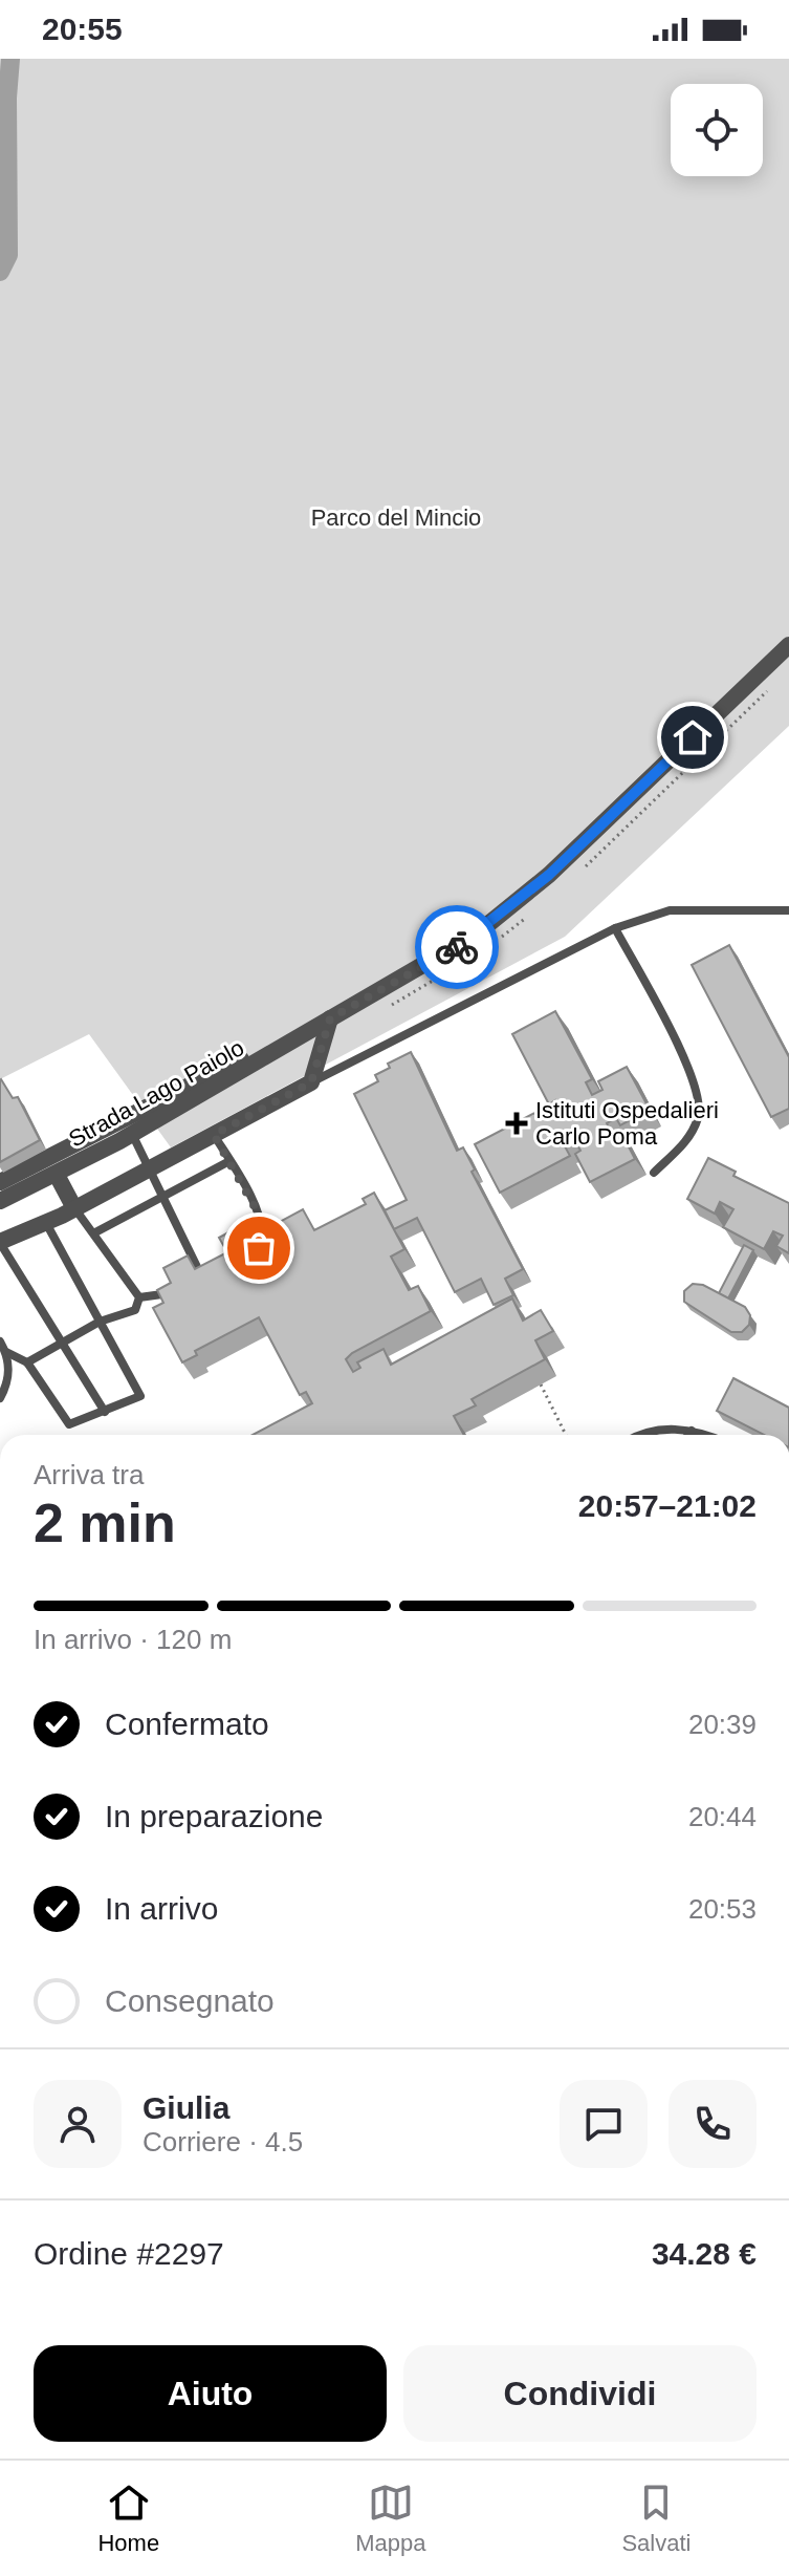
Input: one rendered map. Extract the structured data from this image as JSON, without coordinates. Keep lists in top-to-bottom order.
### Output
{
  "streets": {
    "street": ["Strada Lago Paiolo"]
  },
  "parks": ["Parco del Mincio"],
  "places": {
    "health": ["Istituti Ospedalieri Carlo Poma"]
  },
  "page": {
    "status": "20:55",
    "heading": ["2 min", "Arriva tra", "20:57–21:02"],
    "panel": [
      "Giulia",
      "Corriere · 4.5",
      "Ordine #2297",
      "34.28 €"
    ],
    "bar": "In arrivo · 120 m",
    "list": [
      ["Confermato", "20:39"],
      ["In preparazione", "20:44"],
      ["In arrivo", "20:53"],
      "Consegnato"
    ],
    "buttons": ["Aiuto", "Condividi"],
    "tabs": ["Home", "Mappa", "Salvati"]
  }
}
